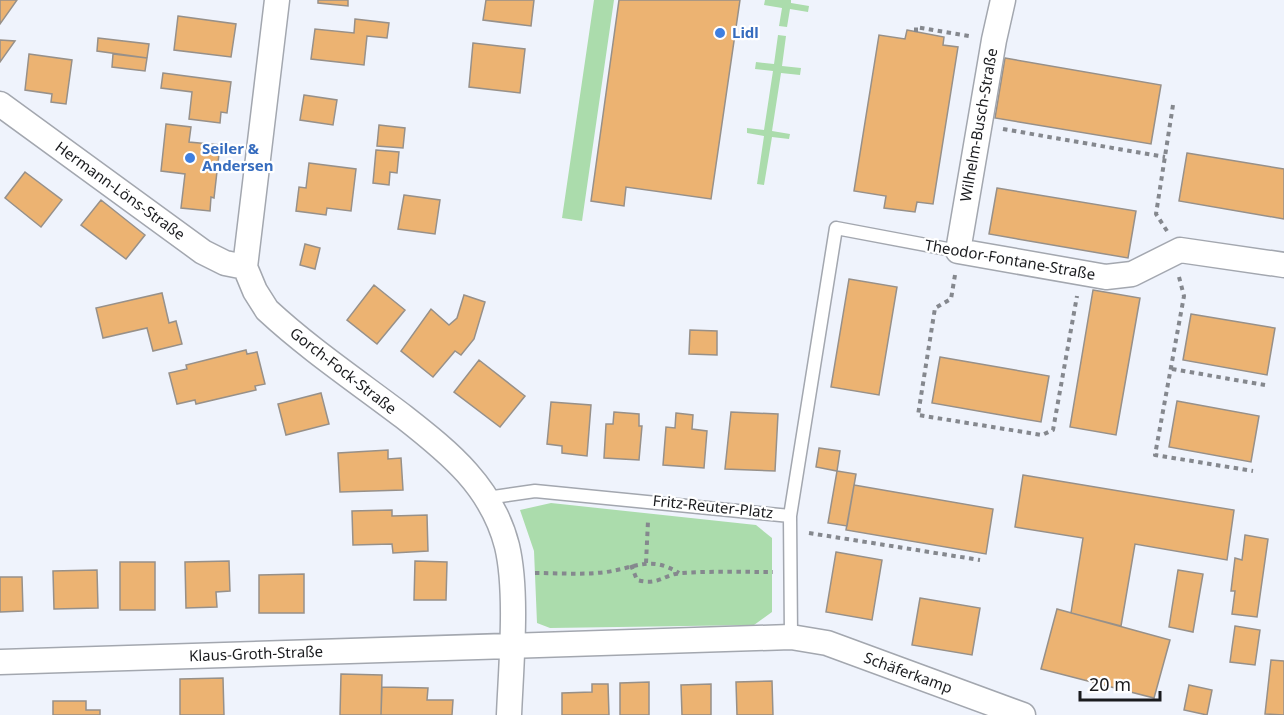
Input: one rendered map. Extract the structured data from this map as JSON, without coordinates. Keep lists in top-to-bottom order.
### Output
{
  "streets": {
    "street": [
      "Wilhelm-Busch-Straße",
      "Hermann-Löns-Straße",
      "Theodor-Fontane-Straße",
      "Gorch-Fock-Straße",
      "Klaus-Groth-Straße",
      "Schäferkamp"
    ],
    "lane": ["Fritz-Reuter-Platz"]
  },
  "crossings": [
    ["Wilhelm-Busch-Straße", "Theodor-Fontane-Straße"],
    ["Hermann-Löns-Straße", "Gorch-Fock-Straße"],
    ["Theodor-Fontane-Straße", "Fritz-Reuter-Platz"],
    ["Gorch-Fock-Straße", "Fritz-Reuter-Platz"],
    ["Gorch-Fock-Straße", "Klaus-Groth-Straße"],
    ["Fritz-Reuter-Platz", "Schäferkamp"]
  ],
  "places": ["Lidl", "Seiler & Andersen"],
  "scale_bar": "20 m"
}
